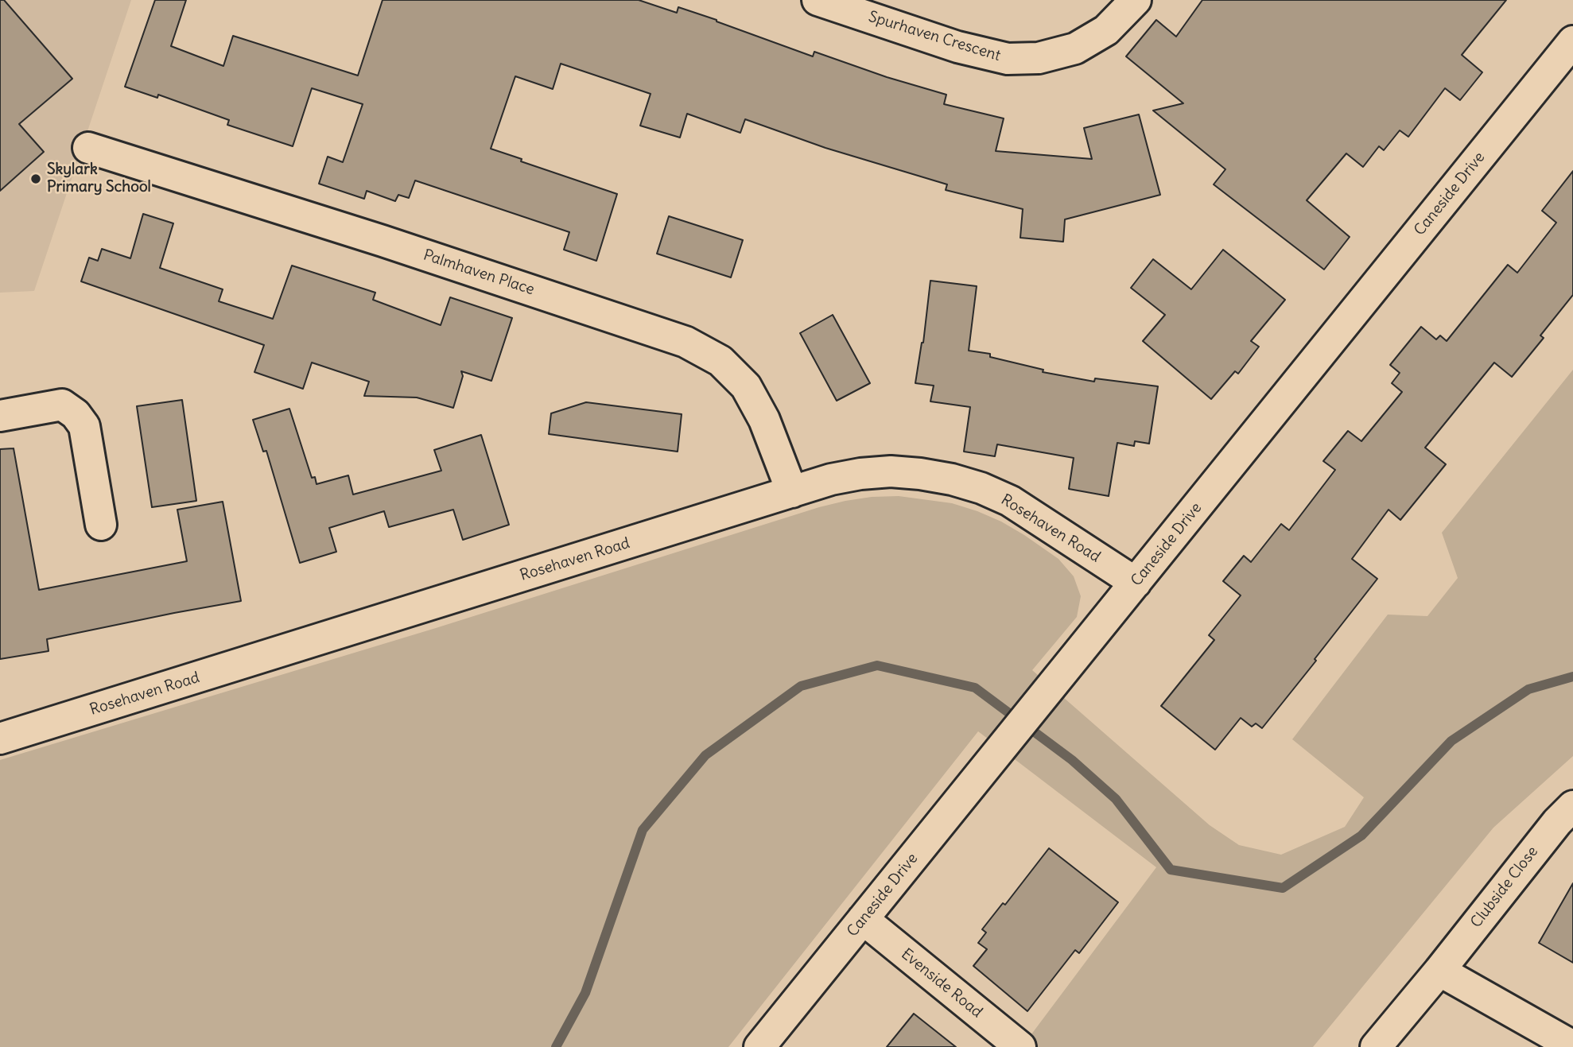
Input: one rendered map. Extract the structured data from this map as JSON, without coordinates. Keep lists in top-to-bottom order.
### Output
{
  "streets": {
    "street": [
      "Spurhaven Crescent",
      "Caneside Drive",
      "Palmhaven Place",
      "Rosehaven Road",
      "Clubside Close",
      "Evenside Road"
    ]
  },
  "crossings": [
    ["Caneside Drive", "Rosehaven Road"],
    ["Caneside Drive", "Evenside Road"],
    ["Palmhaven Place", "Rosehaven Road"]
  ],
  "places": ["Skylark Primary School"]
}
